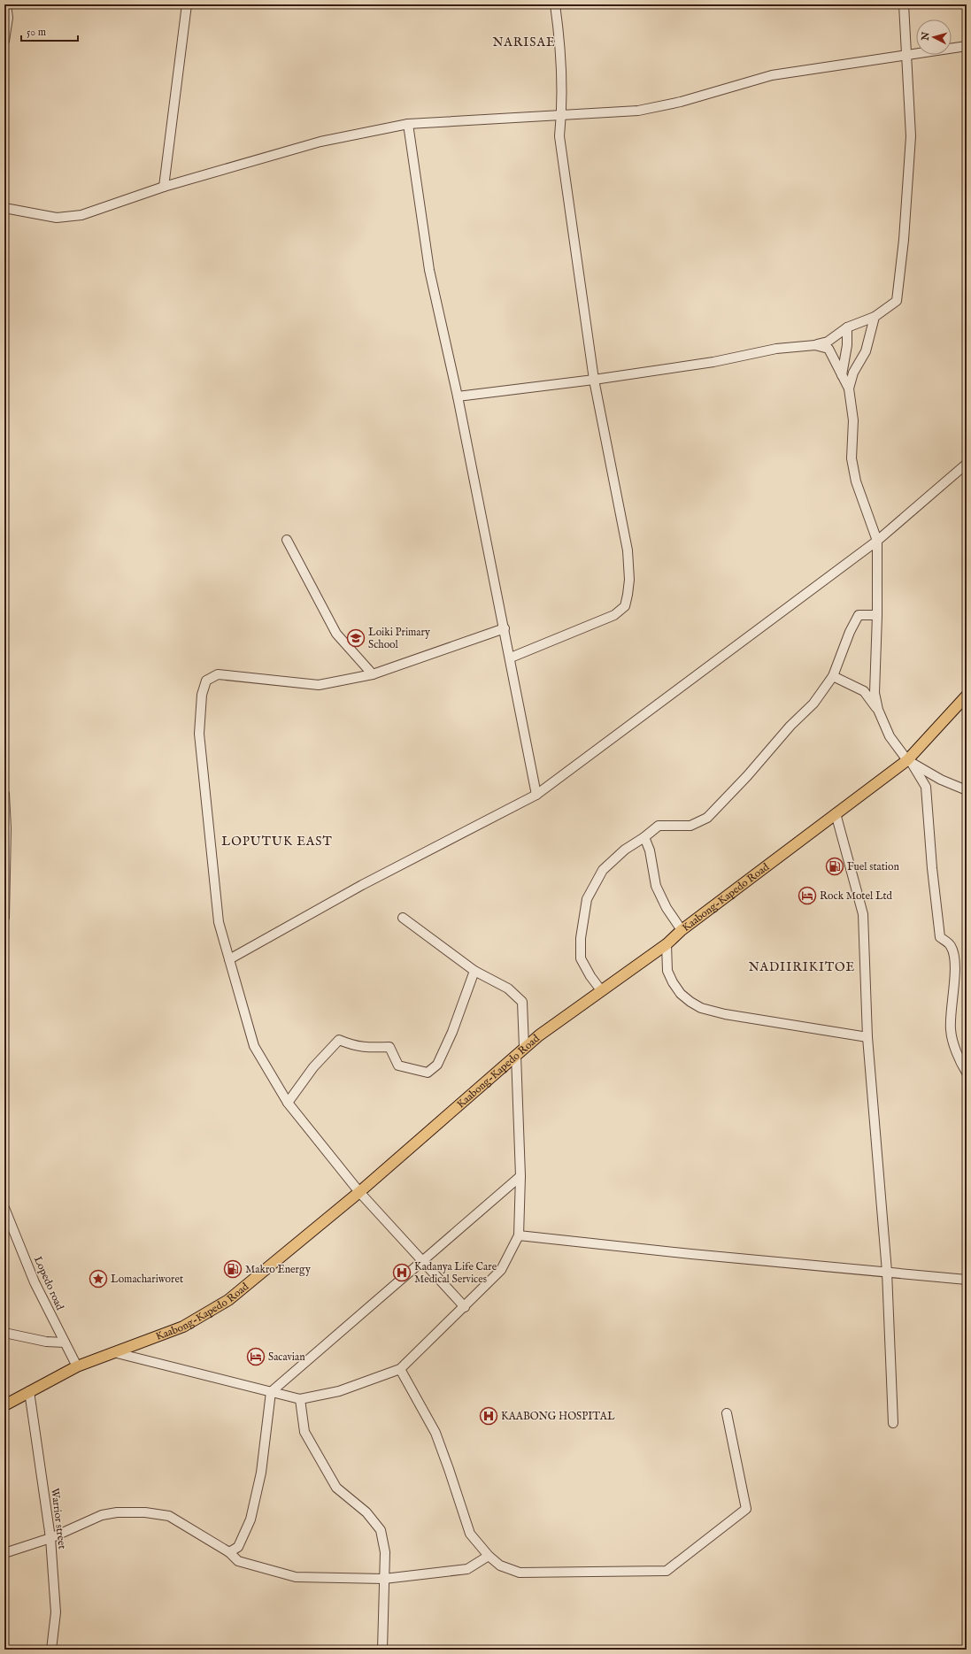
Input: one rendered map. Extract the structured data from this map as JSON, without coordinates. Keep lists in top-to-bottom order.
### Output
{
  "streets": {
    "main road": ["Kaabong-Kapedo Road"],
    "street": ["Lopedo road", "Warrior street"]
  },
  "crossings": [
    ["Kaabong-Kapedo Road", "Lopedo road"],
    ["Kaabong-Kapedo Road", "Warrior street"]
  ],
  "districts": ["NARISAE", "LOPUTUK EAST", "NADIIRIKITOE"],
  "places": {
    "school or university": ["Loiki Primary School"],
    "fuel station": ["Fuel station", "Makro Energy"],
    "hotel": ["Rock Motel Ltd", "Sacavian"],
    "hospital": ["Kadanya Life Care Medical Services", "KAABONG HOSPITAL"],
    "place": ["Lomachariworet"]
  },
  "scale_bar": "50 m",
  "north": "left"
}
